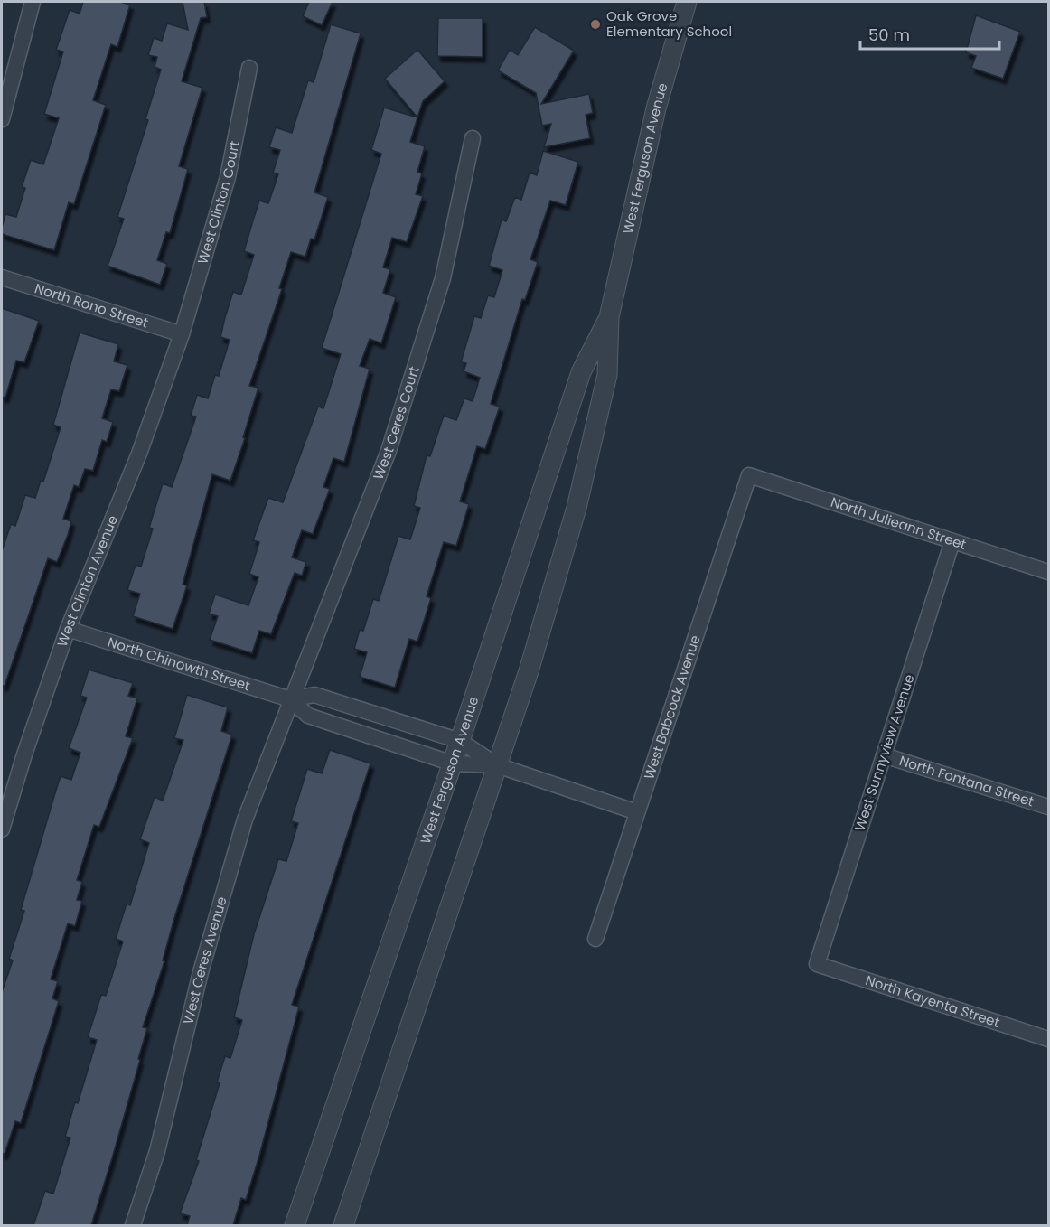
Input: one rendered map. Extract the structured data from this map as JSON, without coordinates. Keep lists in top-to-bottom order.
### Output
{
  "streets": {
    "street": [
      "West Ferguson Avenue",
      "West Clinton Court",
      "North Rono Street",
      "West Ceres Court",
      "North Julieann Street",
      "West Clinton Avenue",
      "North Chinowth Street",
      "West Babcock Avenue",
      "West Sunnyview Avenue",
      "North Fontana Street",
      "West Ceres Avenue",
      "North Kayenta Street"
    ]
  },
  "crossings": [
    ["West Ferguson Avenue", "North Chinowth Street"],
    ["West Clinton Court", "North Rono Street"],
    ["West Clinton Court", "West Clinton Avenue"],
    ["North Rono Street", "West Clinton Avenue"],
    ["West Ceres Court", "North Chinowth Street"],
    ["West Ceres Court", "West Ceres Avenue"],
    ["North Julieann Street", "West Babcock Avenue"],
    ["North Julieann Street", "West Sunnyview Avenue"],
    ["West Clinton Avenue", "North Chinowth Street"],
    ["North Chinowth Street", "West Babcock Avenue"],
    ["North Chinowth Street", "West Ceres Avenue"],
    ["West Sunnyview Avenue", "North Fontana Street"],
    ["West Sunnyview Avenue", "North Kayenta Street"]
  ],
  "places": ["Oak Grove Elementary School"],
  "scale_bar": "50 m"
}
